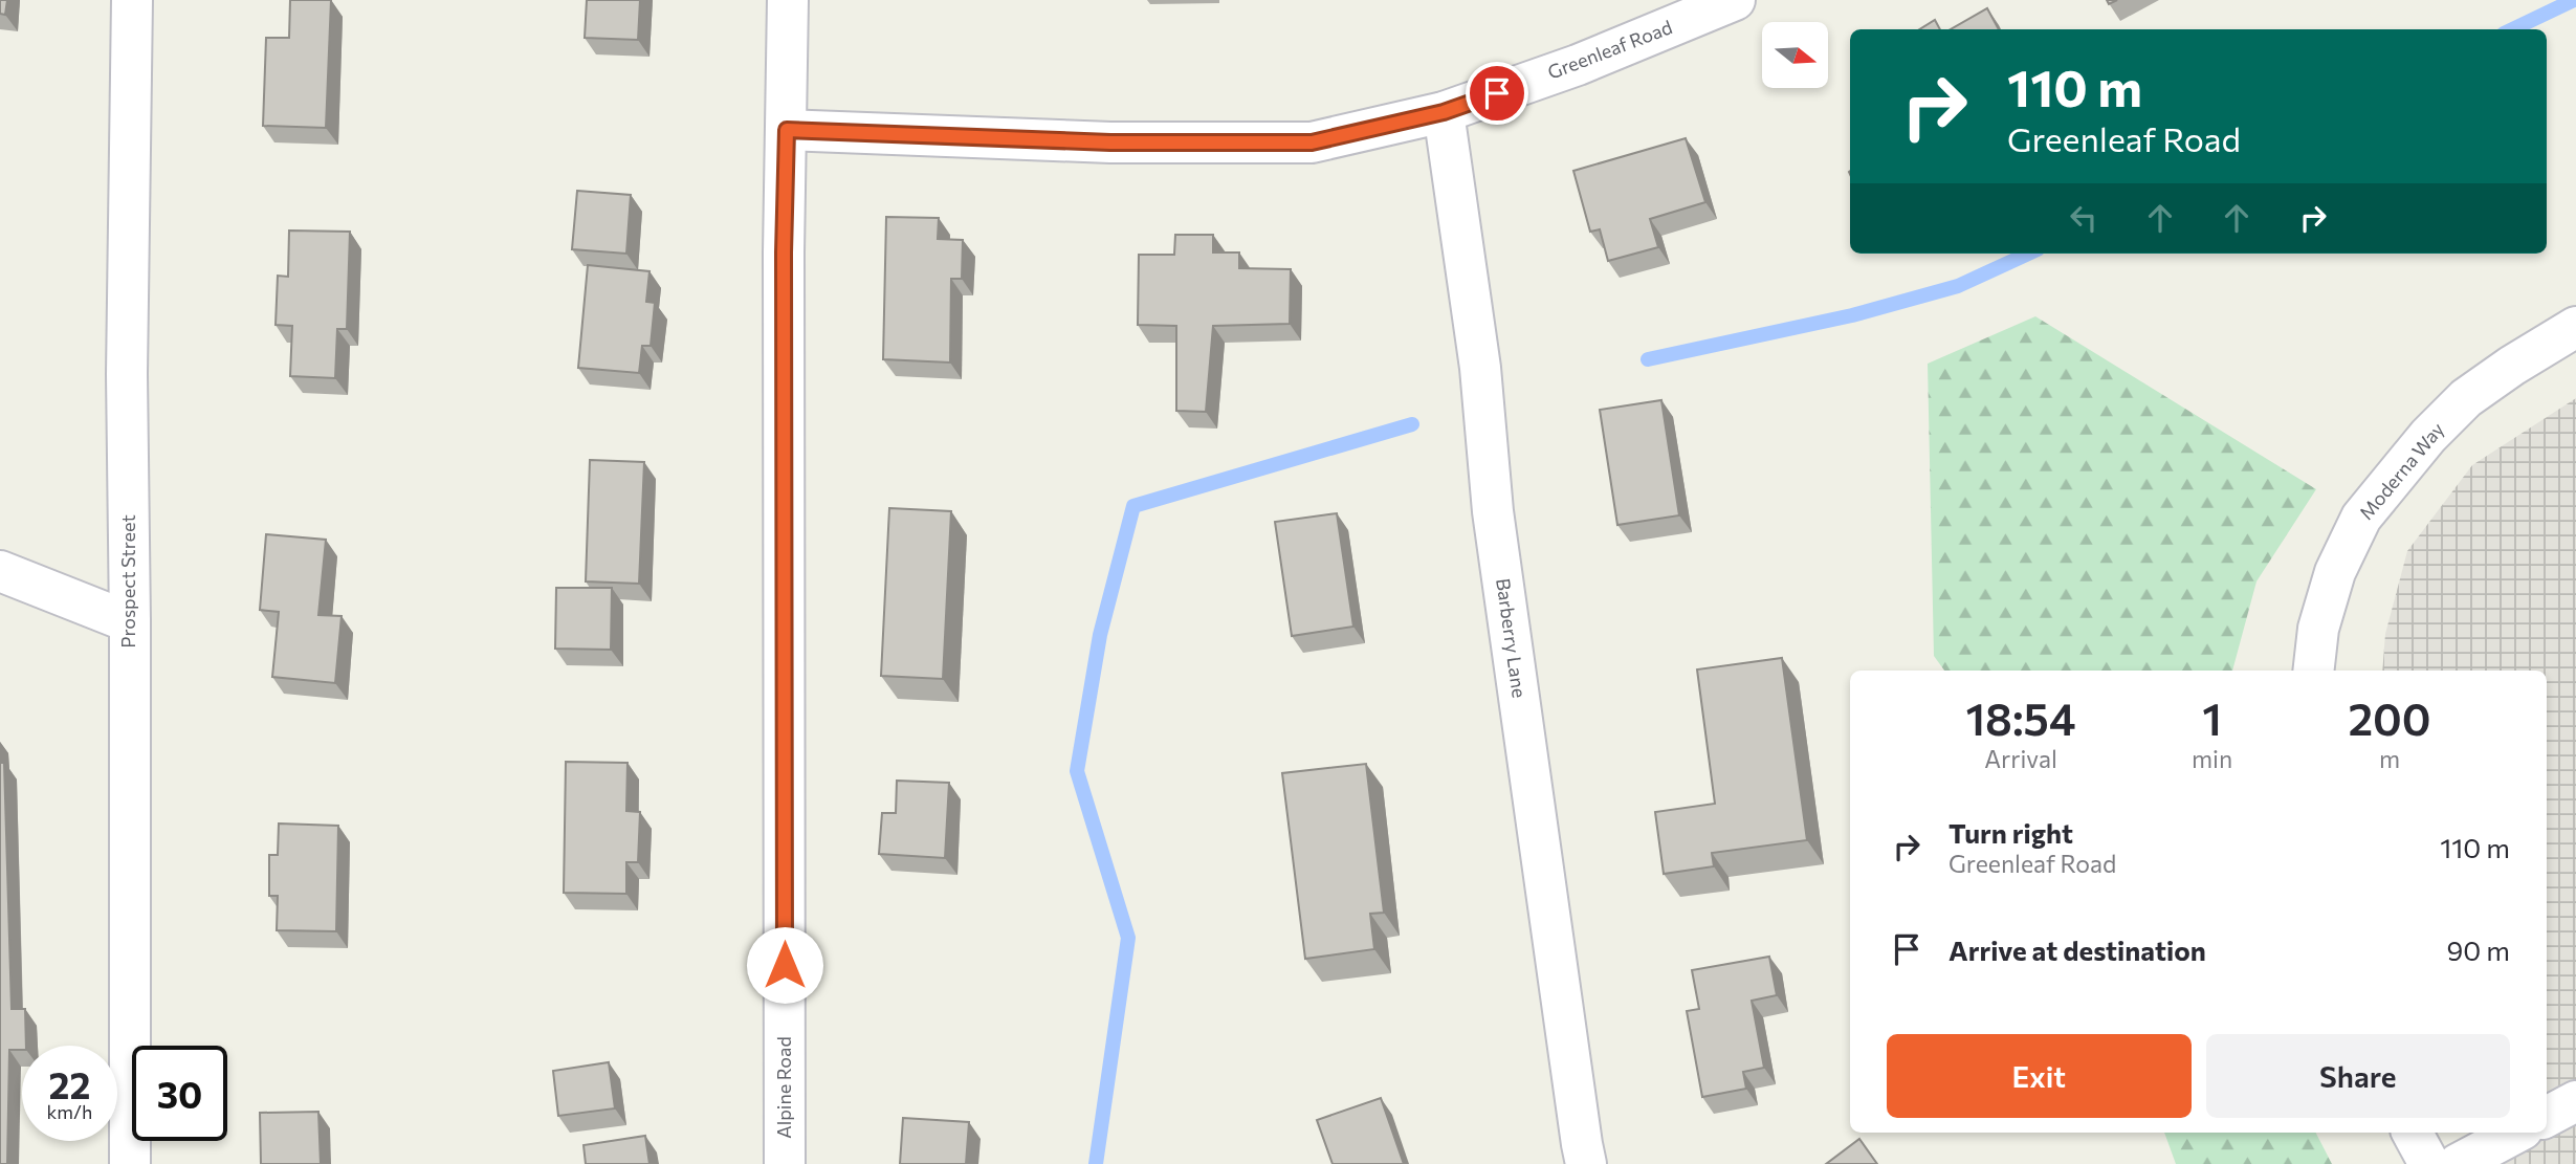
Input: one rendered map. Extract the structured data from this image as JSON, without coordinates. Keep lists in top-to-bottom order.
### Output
{
  "streets": {
    "street": [
      "Greenleaf Road",
      "Moderna Way",
      "Prospect Street",
      "Barberry Lane",
      "Alpine Road"
    ]
  },
  "crossings": [
    ["Greenleaf Road", "Barberry Lane"],
    ["Greenleaf Road", "Alpine Road"]
  ],
  "north": "right",
  "page": {
    "turn": ["110 m", "Greenleaf Road"],
    "eta": [
      "18:54",
      "Arrival",
      "1",
      "min",
      "200",
      "m"
    ],
    "list": [
      {
        "name": "Turn right",
        "note": "Greenleaf Road",
        "value": "110 m"
      },
      {
        "name": "Arrive at destination",
        "value": "90 m"
      }
    ],
    "buttons": ["Exit", "Share"],
    "speed": "22 km/h",
    "limit": "30"
  }
}
